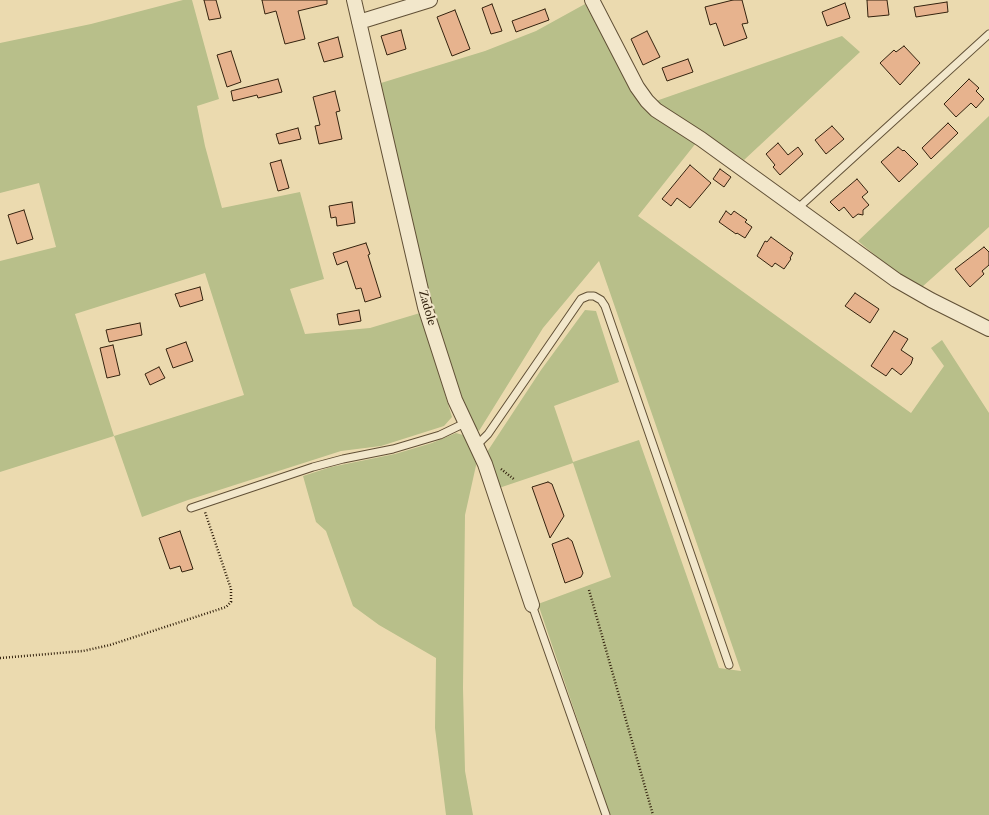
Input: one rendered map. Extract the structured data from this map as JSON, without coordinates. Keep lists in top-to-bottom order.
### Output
{
  "streets": {
    "street": ["Zadole"]
  }
}
